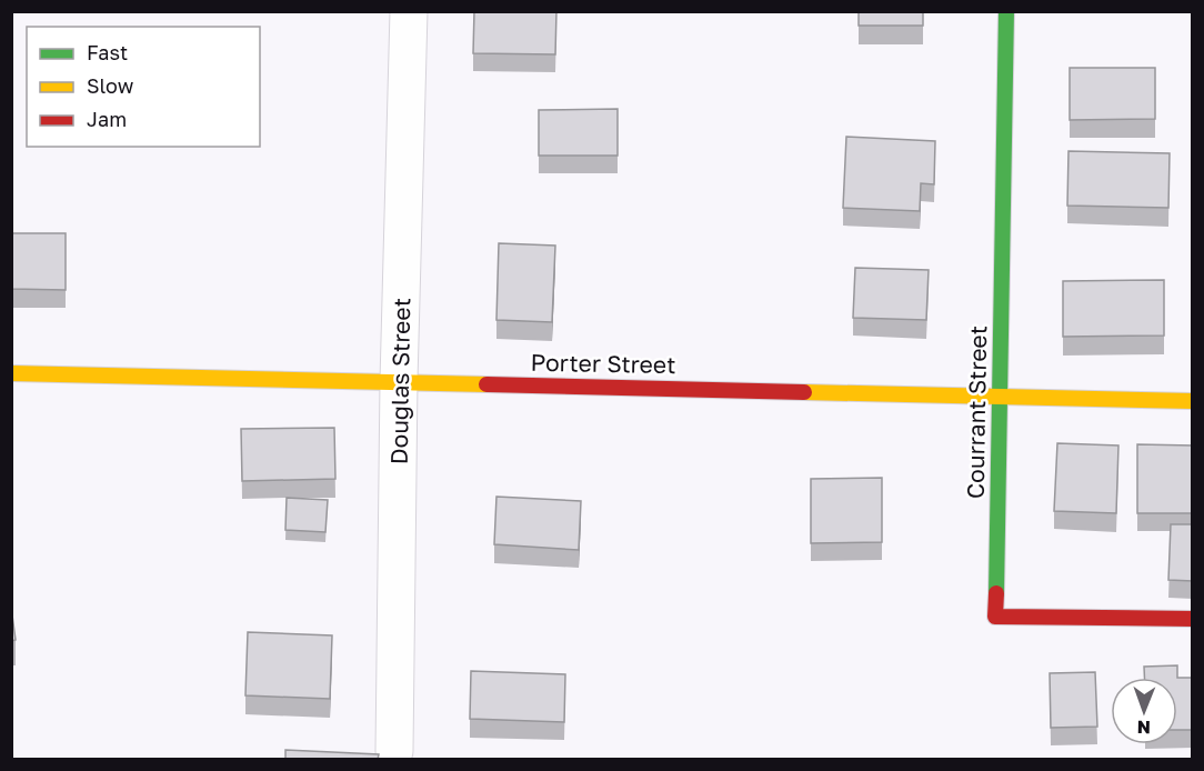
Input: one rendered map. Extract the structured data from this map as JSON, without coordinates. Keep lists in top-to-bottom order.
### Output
{
  "streets": {
    "street": ["Porter Street", "Douglas Street", "Courrant Street"]
  },
  "crossings": [
    ["Porter Street", "Douglas Street"],
    ["Porter Street", "Courrant Street"]
  ],
  "legend": ["Fast", "Slow", "Jam"],
  "north": "bottom"
}
